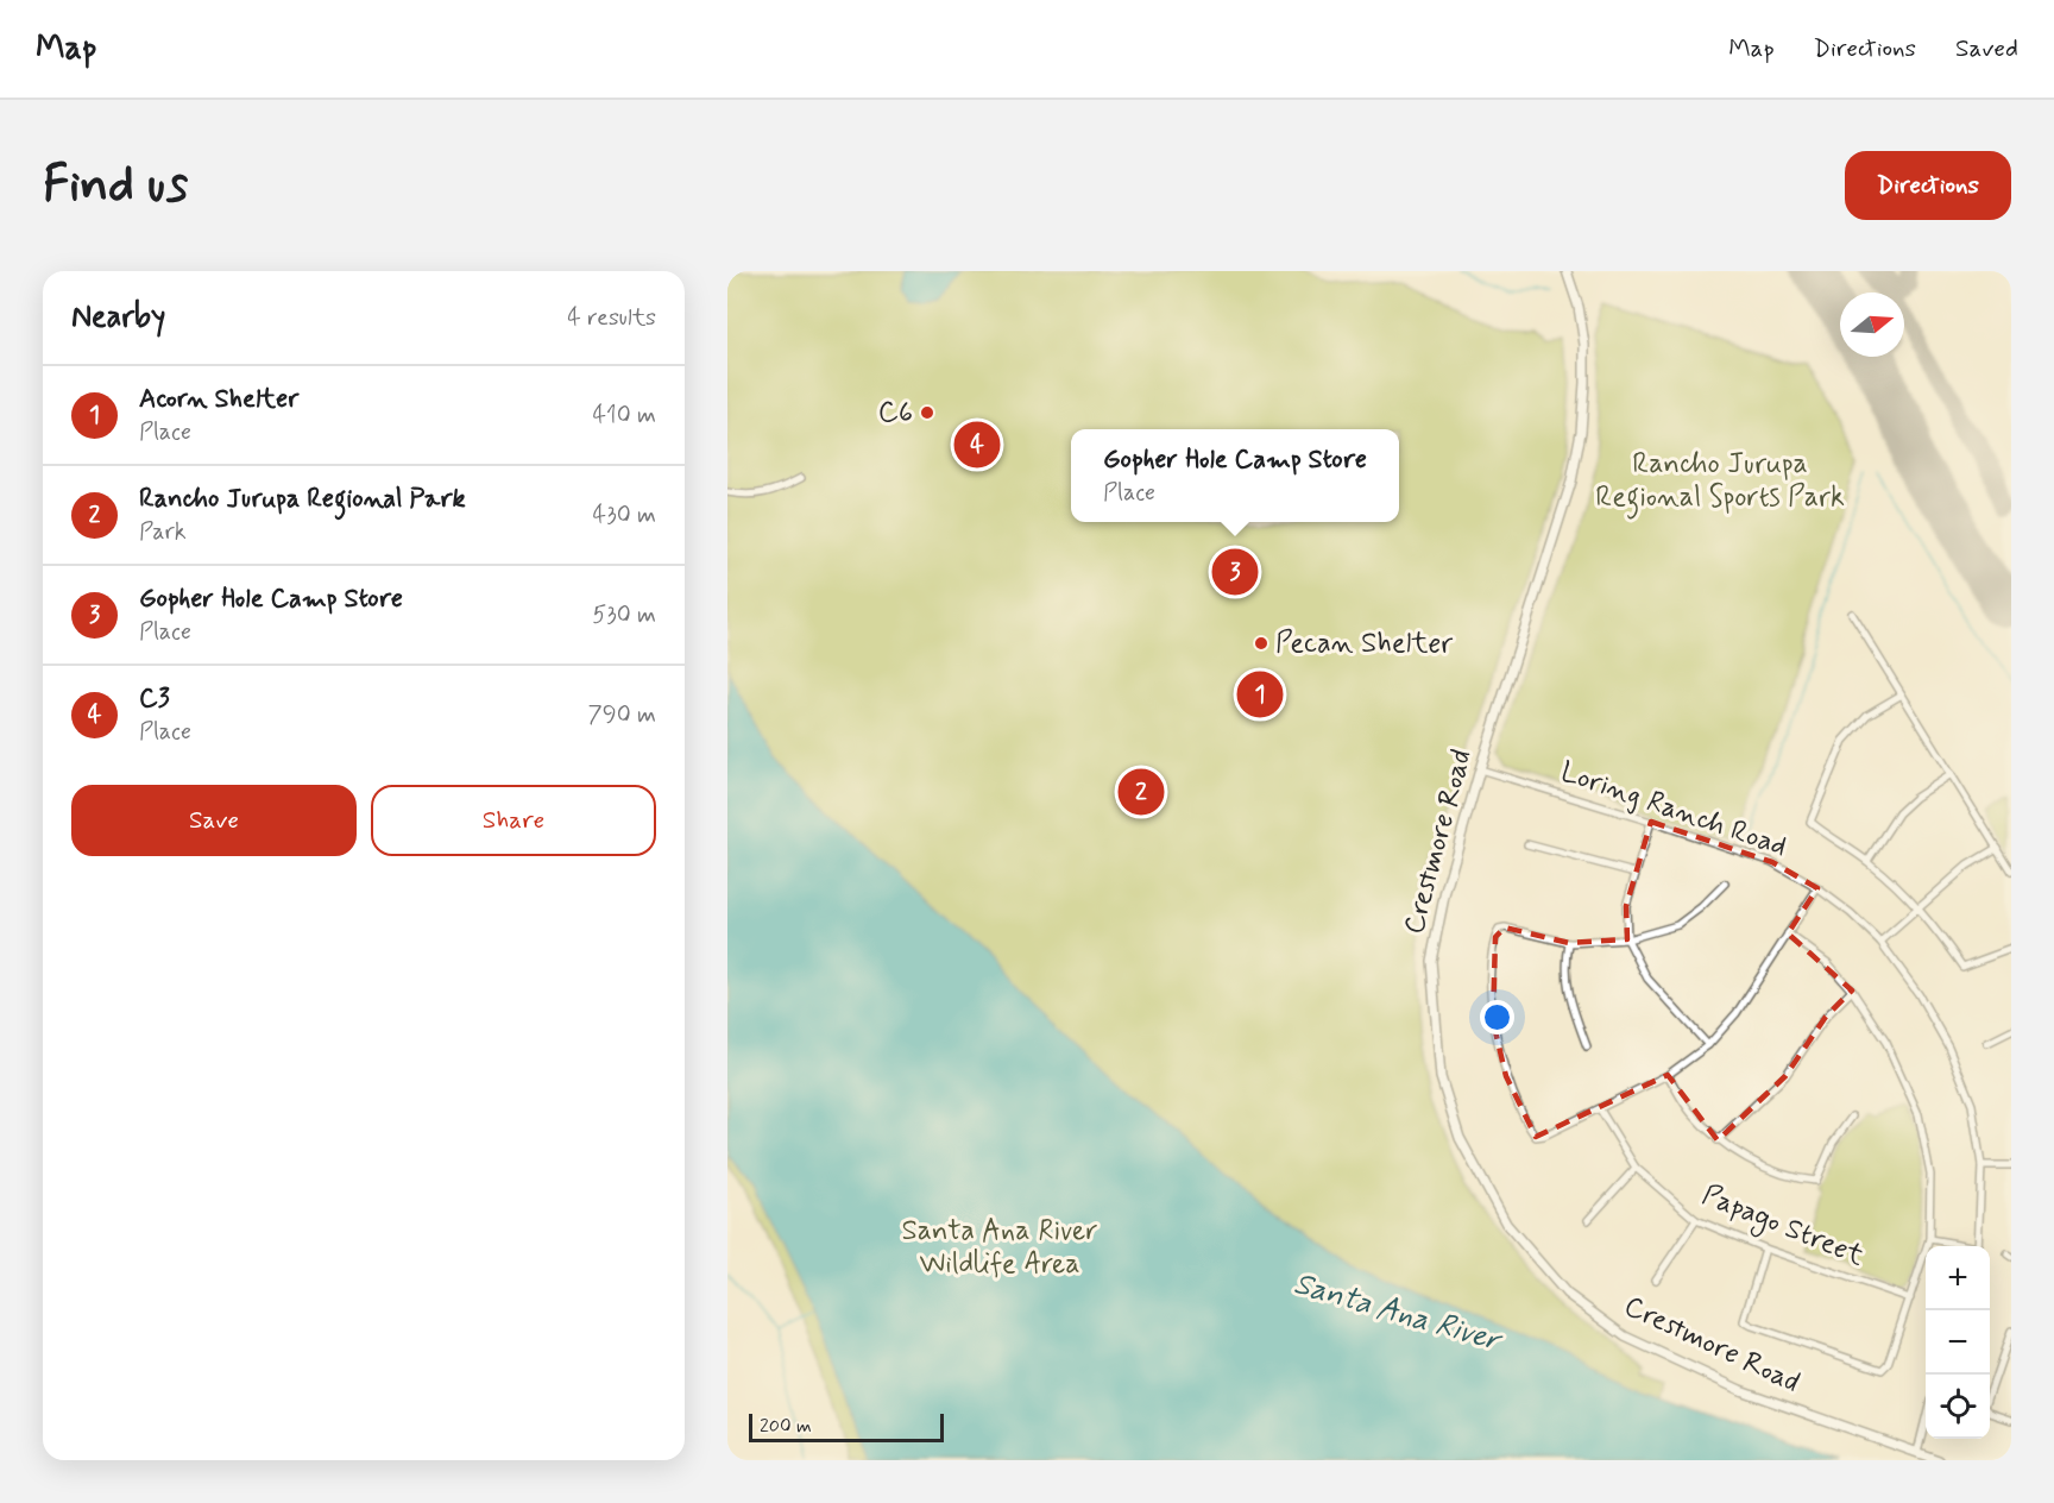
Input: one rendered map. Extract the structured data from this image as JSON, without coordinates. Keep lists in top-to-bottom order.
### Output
{
  "streets": {
    "street": ["Loring Ranch Road", "Crestmore Road", "Papago Street"]
  },
  "crossings": [
    ["Loring Ranch Road", "Crestmore Road"]
  ],
  "water": ["Santa Ana River"],
  "parks": ["Rancho Jurupa Regional Sports Park", "Santa Ana River Wildlife Area"],
  "places": ["C6", "Pecan Shelter"],
  "scale_bar": "200 m",
  "north": "right",
  "page": {
    "header": "Map",
    "nav": ["Map", "Directions", "Saved"],
    "buttons": [
      "Directions",
      ["Save", "Share"]
    ],
    "title": "Find us",
    "heading": ["Nearby", "4 results"],
    "list": [
      {
        "mark": "1",
        "name": "Acorn Shelter",
        "note": "Place",
        "value": "410 m"
      },
      {
        "mark": "2",
        "name": "Rancho Jurupa Regional Park",
        "note": "Park",
        "value": "430 m"
      },
      {
        "mark": "3",
        "name": "Gopher Hole Camp Store",
        "note": "Place",
        "value": "530 m"
      },
      {
        "mark": "4",
        "name": "C3",
        "note": "Place",
        "value": "790 m"
      }
    ],
    "pins": [
      "4",
      "3",
      "1",
      "2"
    ],
    "popup": ["Gopher Hole Camp Store", "Place"],
    "map_buttons": ["+", "−"],
    "scale": "200 m"
  }
}
